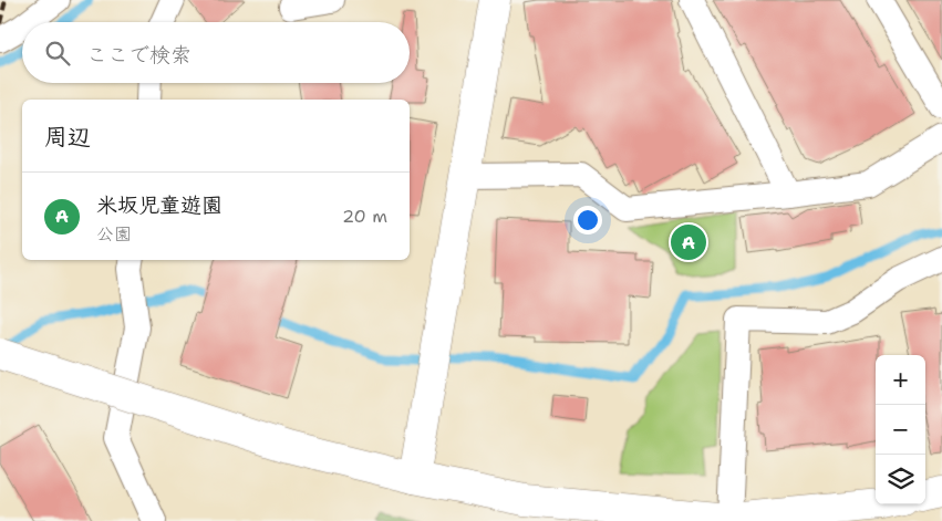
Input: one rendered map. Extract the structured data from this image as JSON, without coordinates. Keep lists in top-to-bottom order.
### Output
{
  "page": {
    "search": "ここで検索",
    "heading": "周辺",
    "list": [
      {
        "mark": "A",
        "name": "米坂児童遊園",
        "note": "公園",
        "value": "20 m"
      }
    ],
    "pins": "A",
    "map_buttons": ["+", "−"]
  }
}
